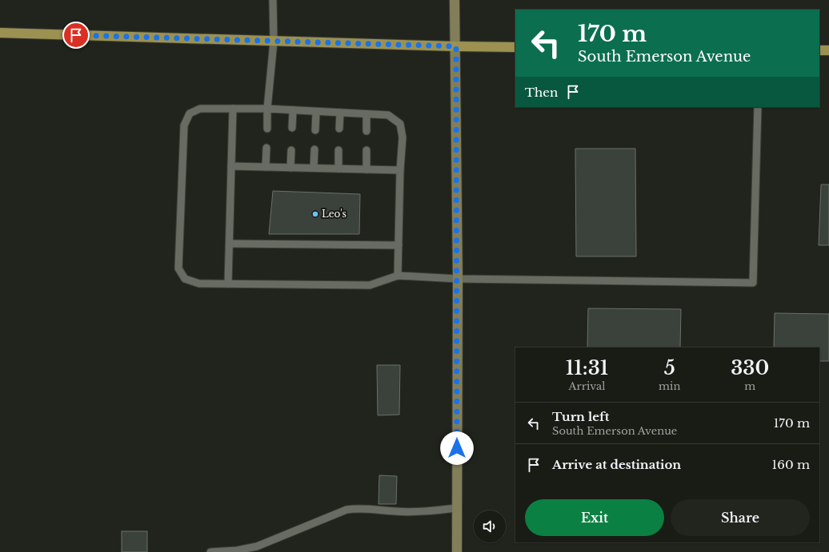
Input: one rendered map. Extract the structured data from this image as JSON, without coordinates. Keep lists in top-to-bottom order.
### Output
{
  "places": ["Leo's"],
  "page": {
    "turn": ["170 m", "South Emerson Avenue"],
    "then": "Then",
    "eta": [
      "11:31",
      "Arrival",
      "5",
      "min",
      "330",
      "m"
    ],
    "list": [
      {
        "name": "Turn left",
        "note": "South Emerson Avenue",
        "value": "170 m"
      },
      {
        "name": "Arrive at destination",
        "value": "160 m"
      }
    ],
    "buttons": ["Exit", "Share"]
  }
}
